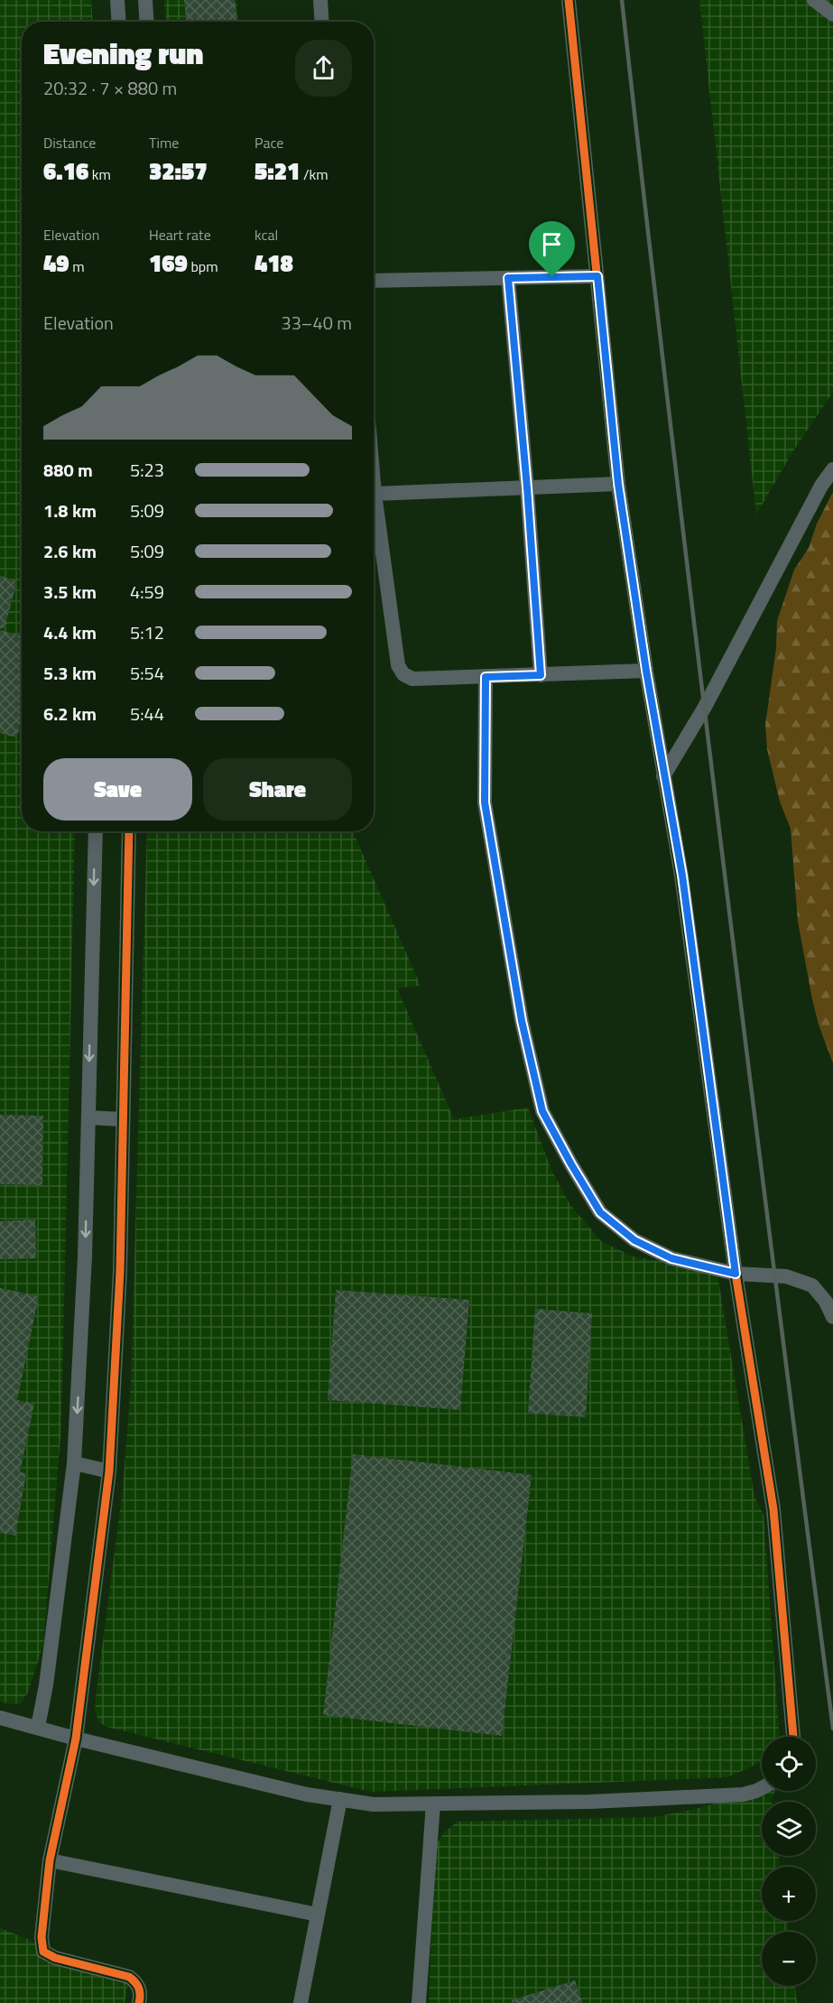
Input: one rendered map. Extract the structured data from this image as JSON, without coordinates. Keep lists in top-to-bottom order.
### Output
{
  "page": {
    "heading": ["Evening run", "20:32 · 7 × 880 m"],
    "stats": [
      ["Distance", "6.16 km"],
      ["Time", "32:57"],
      ["Pace", "5:21 /km"],
      ["Elevation", "49 m"],
      ["Heart rate", "169 bpm"],
      ["kcal", "418"]
    ],
    "chart": ["Elevation", "33–40 m"],
    "list": [
      {
        "name": "880 m",
        "note": "5:23"
      },
      {
        "name": "1.8 km",
        "note": "5:09"
      },
      {
        "name": "2.6 km",
        "note": "5:09"
      },
      {
        "name": "3.5 km",
        "note": "4:59"
      },
      {
        "name": "4.4 km",
        "note": "5:12"
      },
      {
        "name": "5.3 km",
        "note": "5:54"
      },
      {
        "name": "6.2 km",
        "note": "5:44"
      }
    ],
    "buttons": ["Save", "Share"],
    "map_buttons": ["+", "−"]
  }
}
